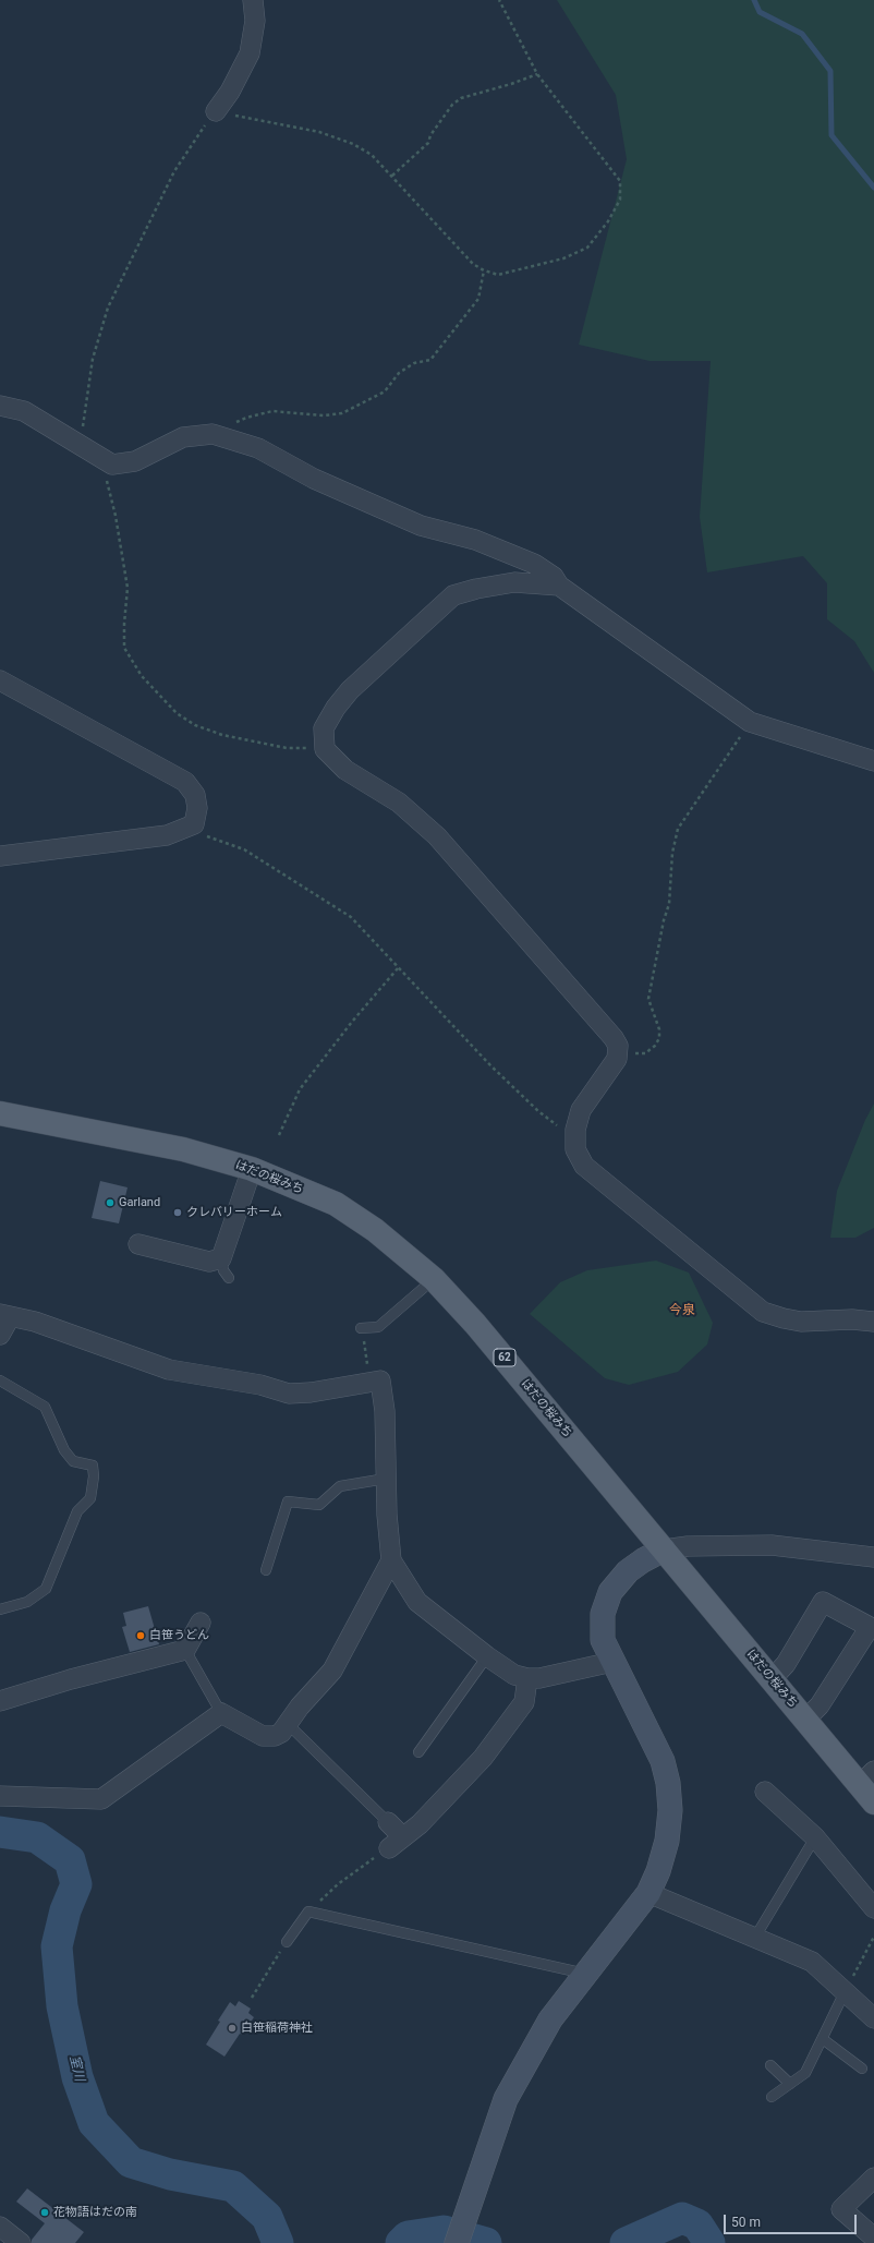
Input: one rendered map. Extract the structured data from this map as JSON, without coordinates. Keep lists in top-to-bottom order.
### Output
{
  "streets": {
    "main road": ["はだの桜みち", "62"]
  },
  "districts": ["今泉"],
  "water": ["室川"],
  "places": [
    "Garland",
    "クレバリーホーム",
    "白笹うどん",
    "白笹稲荷神社",
    "花物語はだの南"
  ],
  "scale_bar": "50 m"
}
